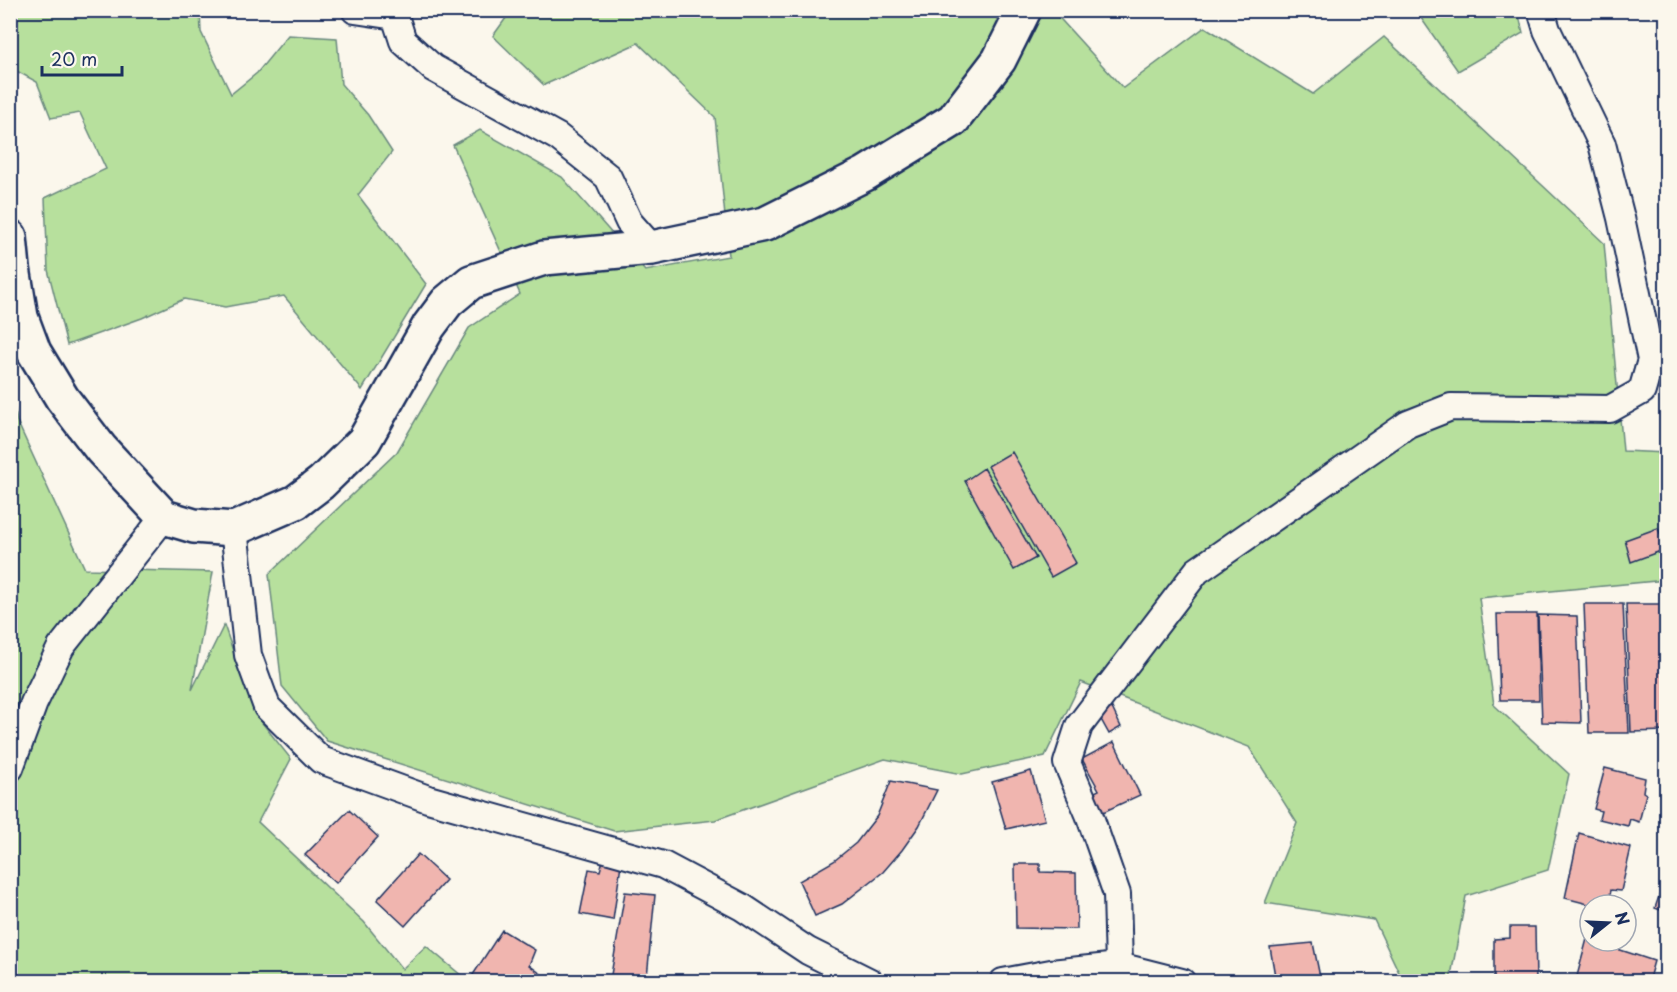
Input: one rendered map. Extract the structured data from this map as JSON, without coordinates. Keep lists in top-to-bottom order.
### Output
{
  "scale_bar": "20 m",
  "north": "right"
}
